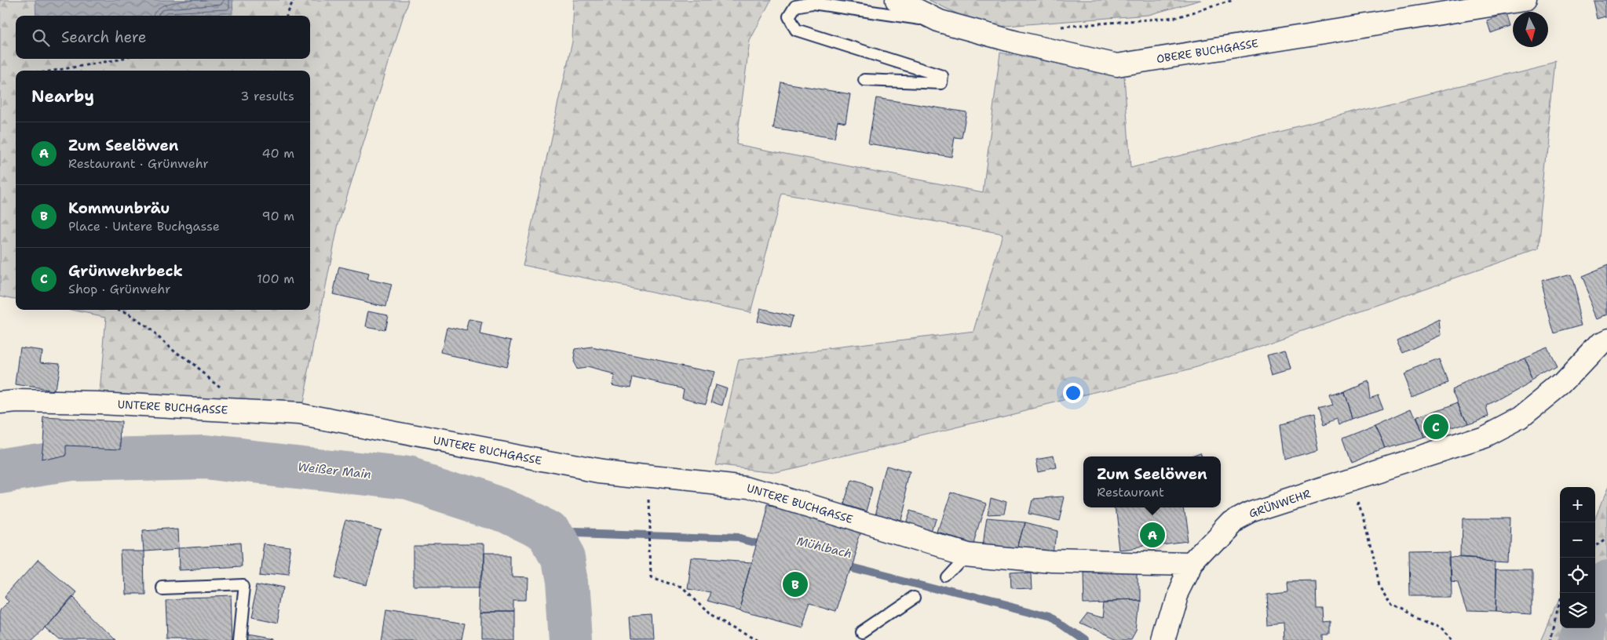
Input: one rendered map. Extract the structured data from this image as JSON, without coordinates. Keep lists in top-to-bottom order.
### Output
{
  "streets": {
    "street": ["OBERE BUCHGASSE", "UNTERE BUCHGASSE", "GRÜNWEHR"]
  },
  "water": ["Weißer Main", "Mühlbach"],
  "north": "bottom",
  "page": {
    "search": "Search here",
    "heading": ["Nearby", "3 results"],
    "list": [
      {
        "mark": "A",
        "name": "Zum Seelöwen",
        "note": "Restaurant · Grünwehr",
        "value": "40 m"
      },
      {
        "mark": "B",
        "name": "Kommunbräu",
        "note": "Place · Untere Buchgasse",
        "value": "90 m"
      },
      {
        "mark": "C",
        "name": "Grünwehrbeck",
        "note": "Shop · Grünwehr",
        "value": "100 m"
      }
    ],
    "pins": ["C", "A", "B"],
    "popup": ["Zum Seelöwen", "Restaurant"],
    "map_buttons": ["+", "−"]
  }
}
